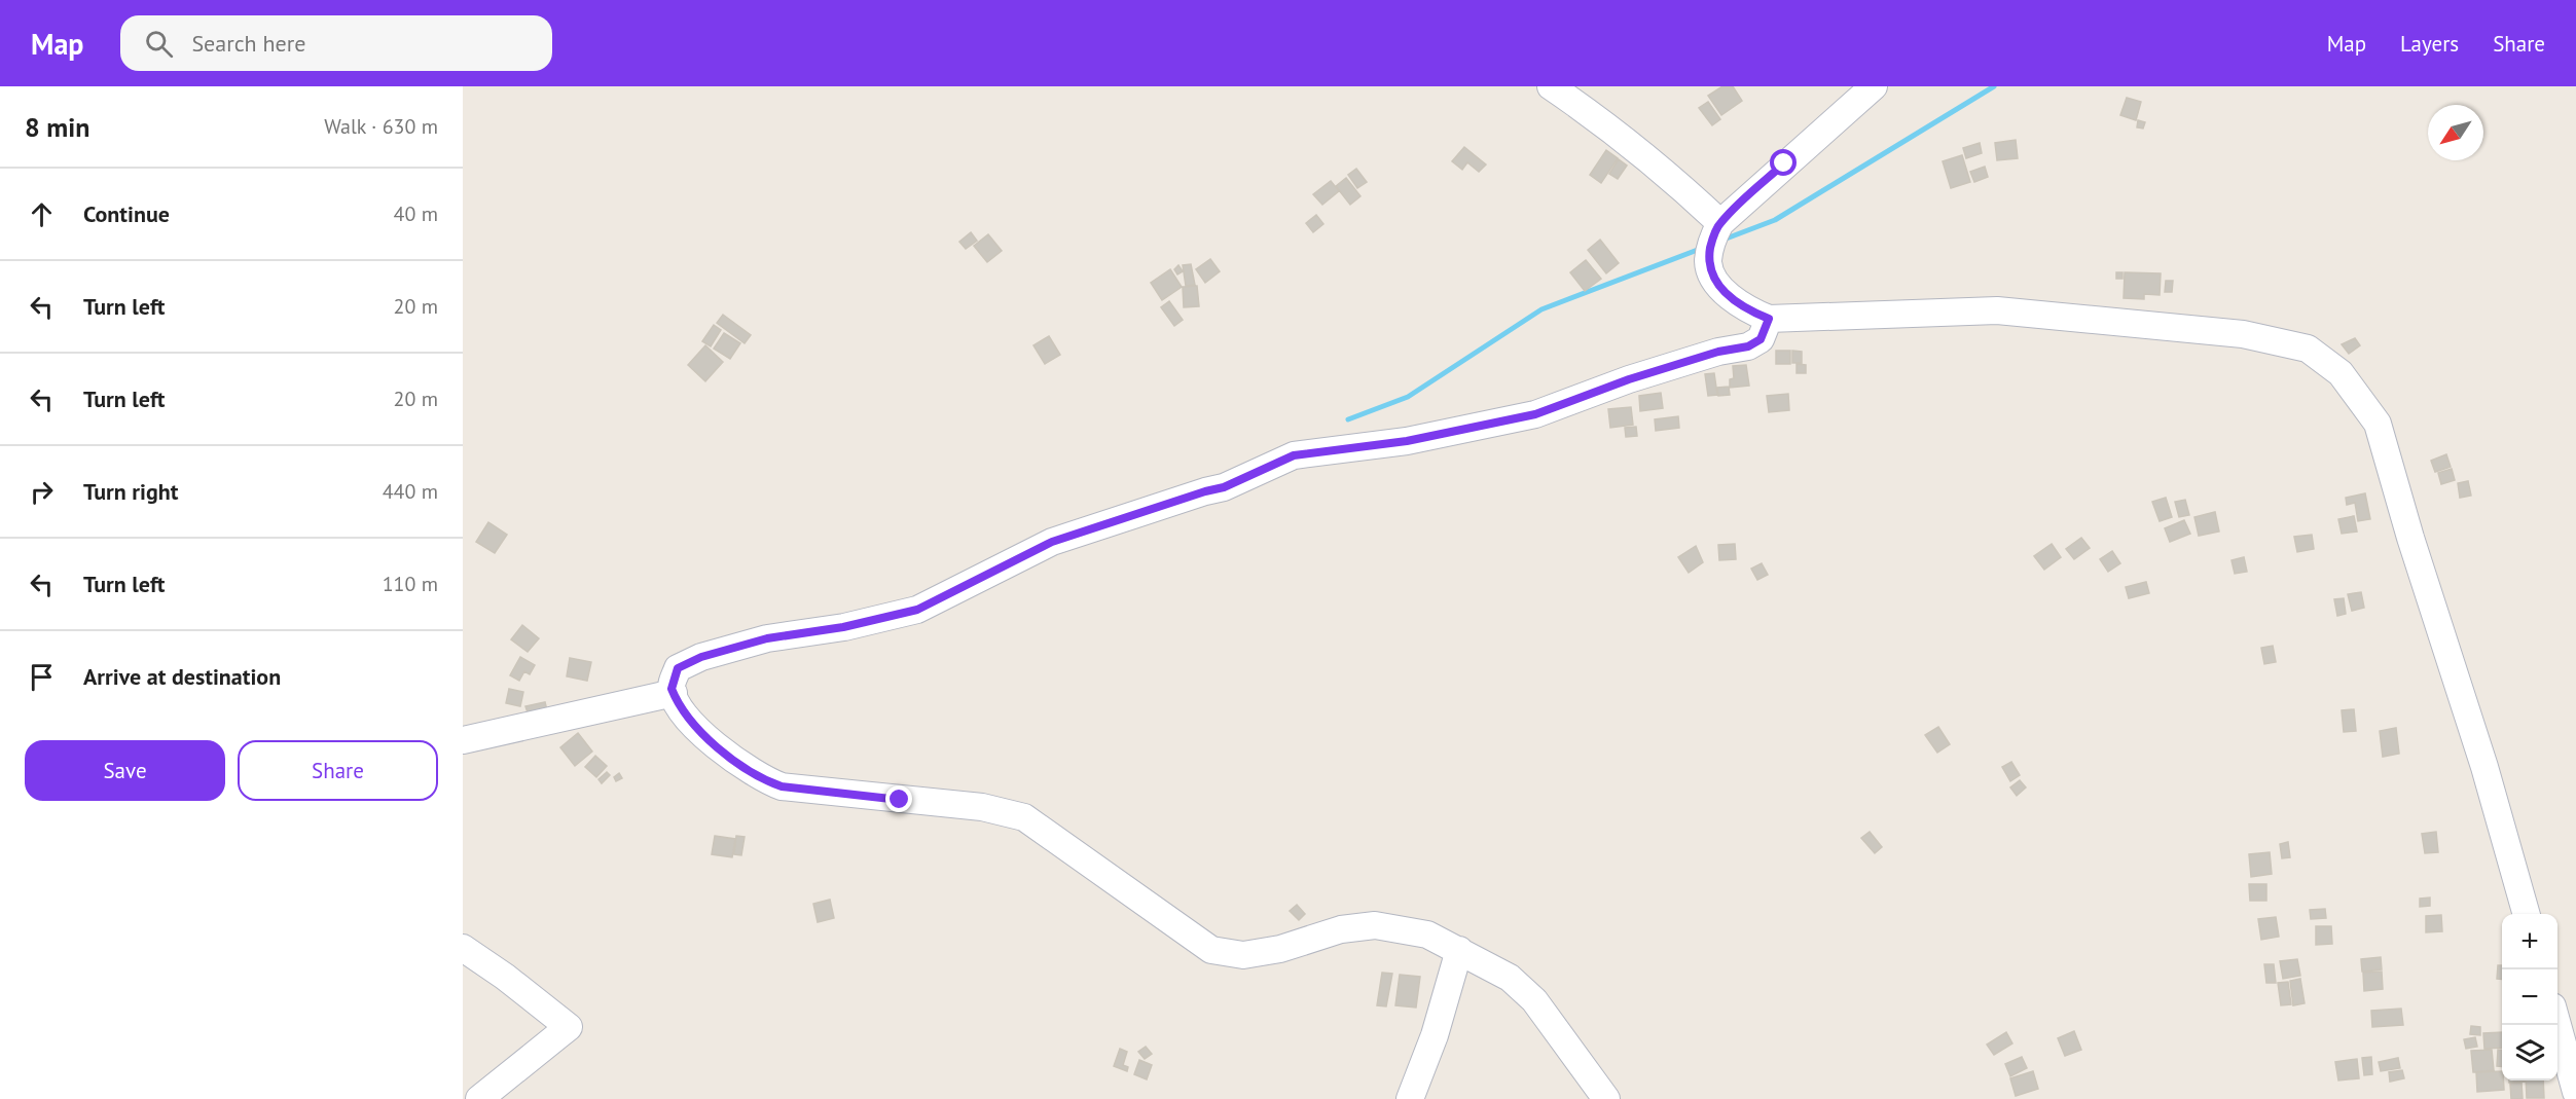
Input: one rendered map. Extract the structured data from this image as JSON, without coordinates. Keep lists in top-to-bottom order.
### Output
{
  "north": "bottom left",
  "page": {
    "header": "Map",
    "search": "Search here",
    "nav": ["Map", "Layers", "Share"],
    "heading": ["8 min", "Walk · 630 m"],
    "list": [
      ["Continue", "40 m"],
      ["Turn left", "20 m"],
      ["Turn left", "20 m"],
      ["Turn right", "440 m"],
      ["Turn left", "110 m"],
      "Arrive at destination"
    ],
    "buttons": ["Save", "Share"],
    "map_buttons": ["+", "−"]
  }
}
